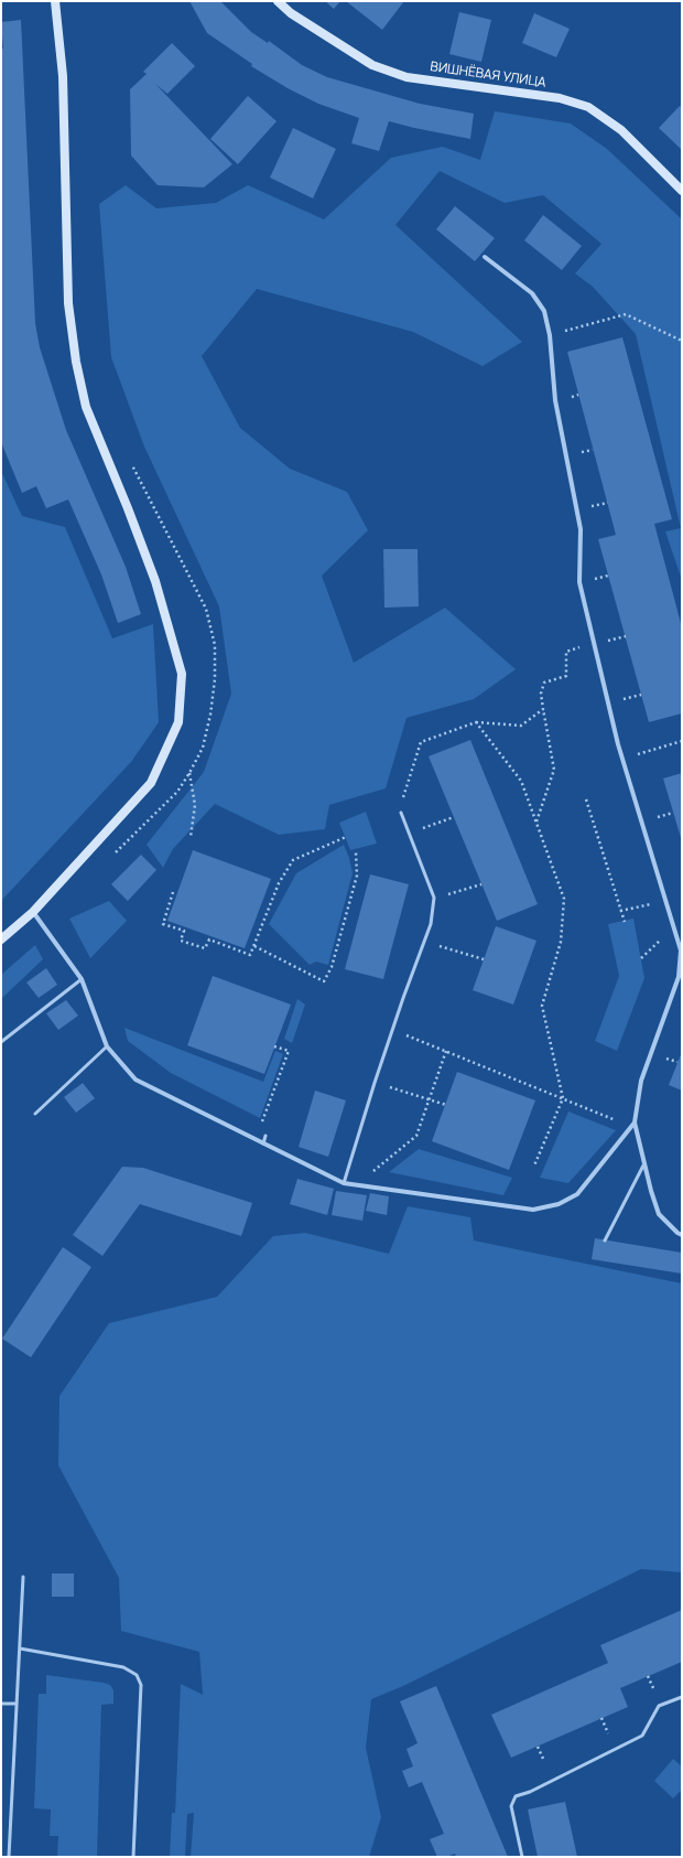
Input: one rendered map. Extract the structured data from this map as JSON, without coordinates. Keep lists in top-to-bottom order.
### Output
{
  "streets": {
    "street": ["ВИШНЁВАЯ УЛИЦА"]
  }
}
